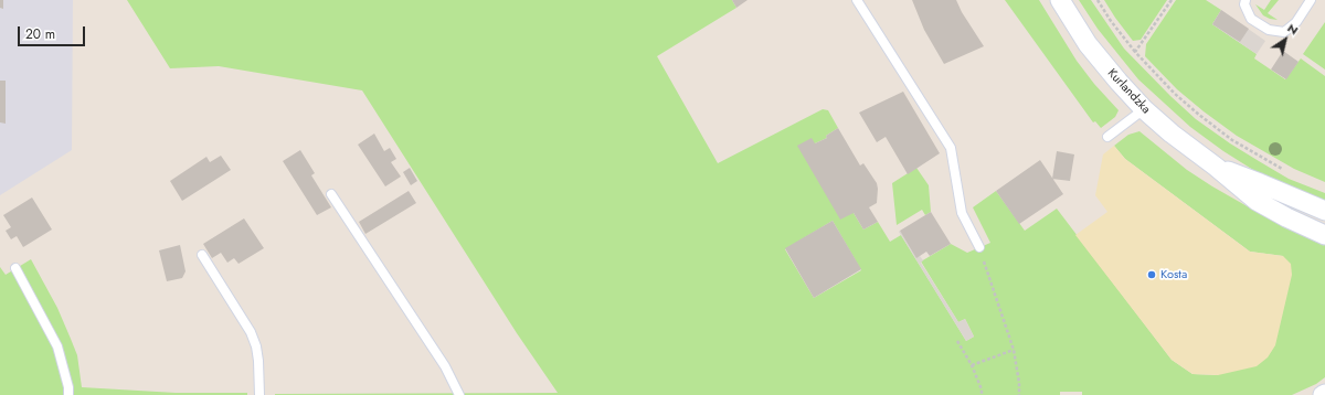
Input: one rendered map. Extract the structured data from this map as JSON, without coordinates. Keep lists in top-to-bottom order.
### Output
{
  "streets": {
    "street": ["Kurlandzka"]
  },
  "places": ["Kosta"],
  "scale_bar": "20 m",
  "north": "top right"
}
